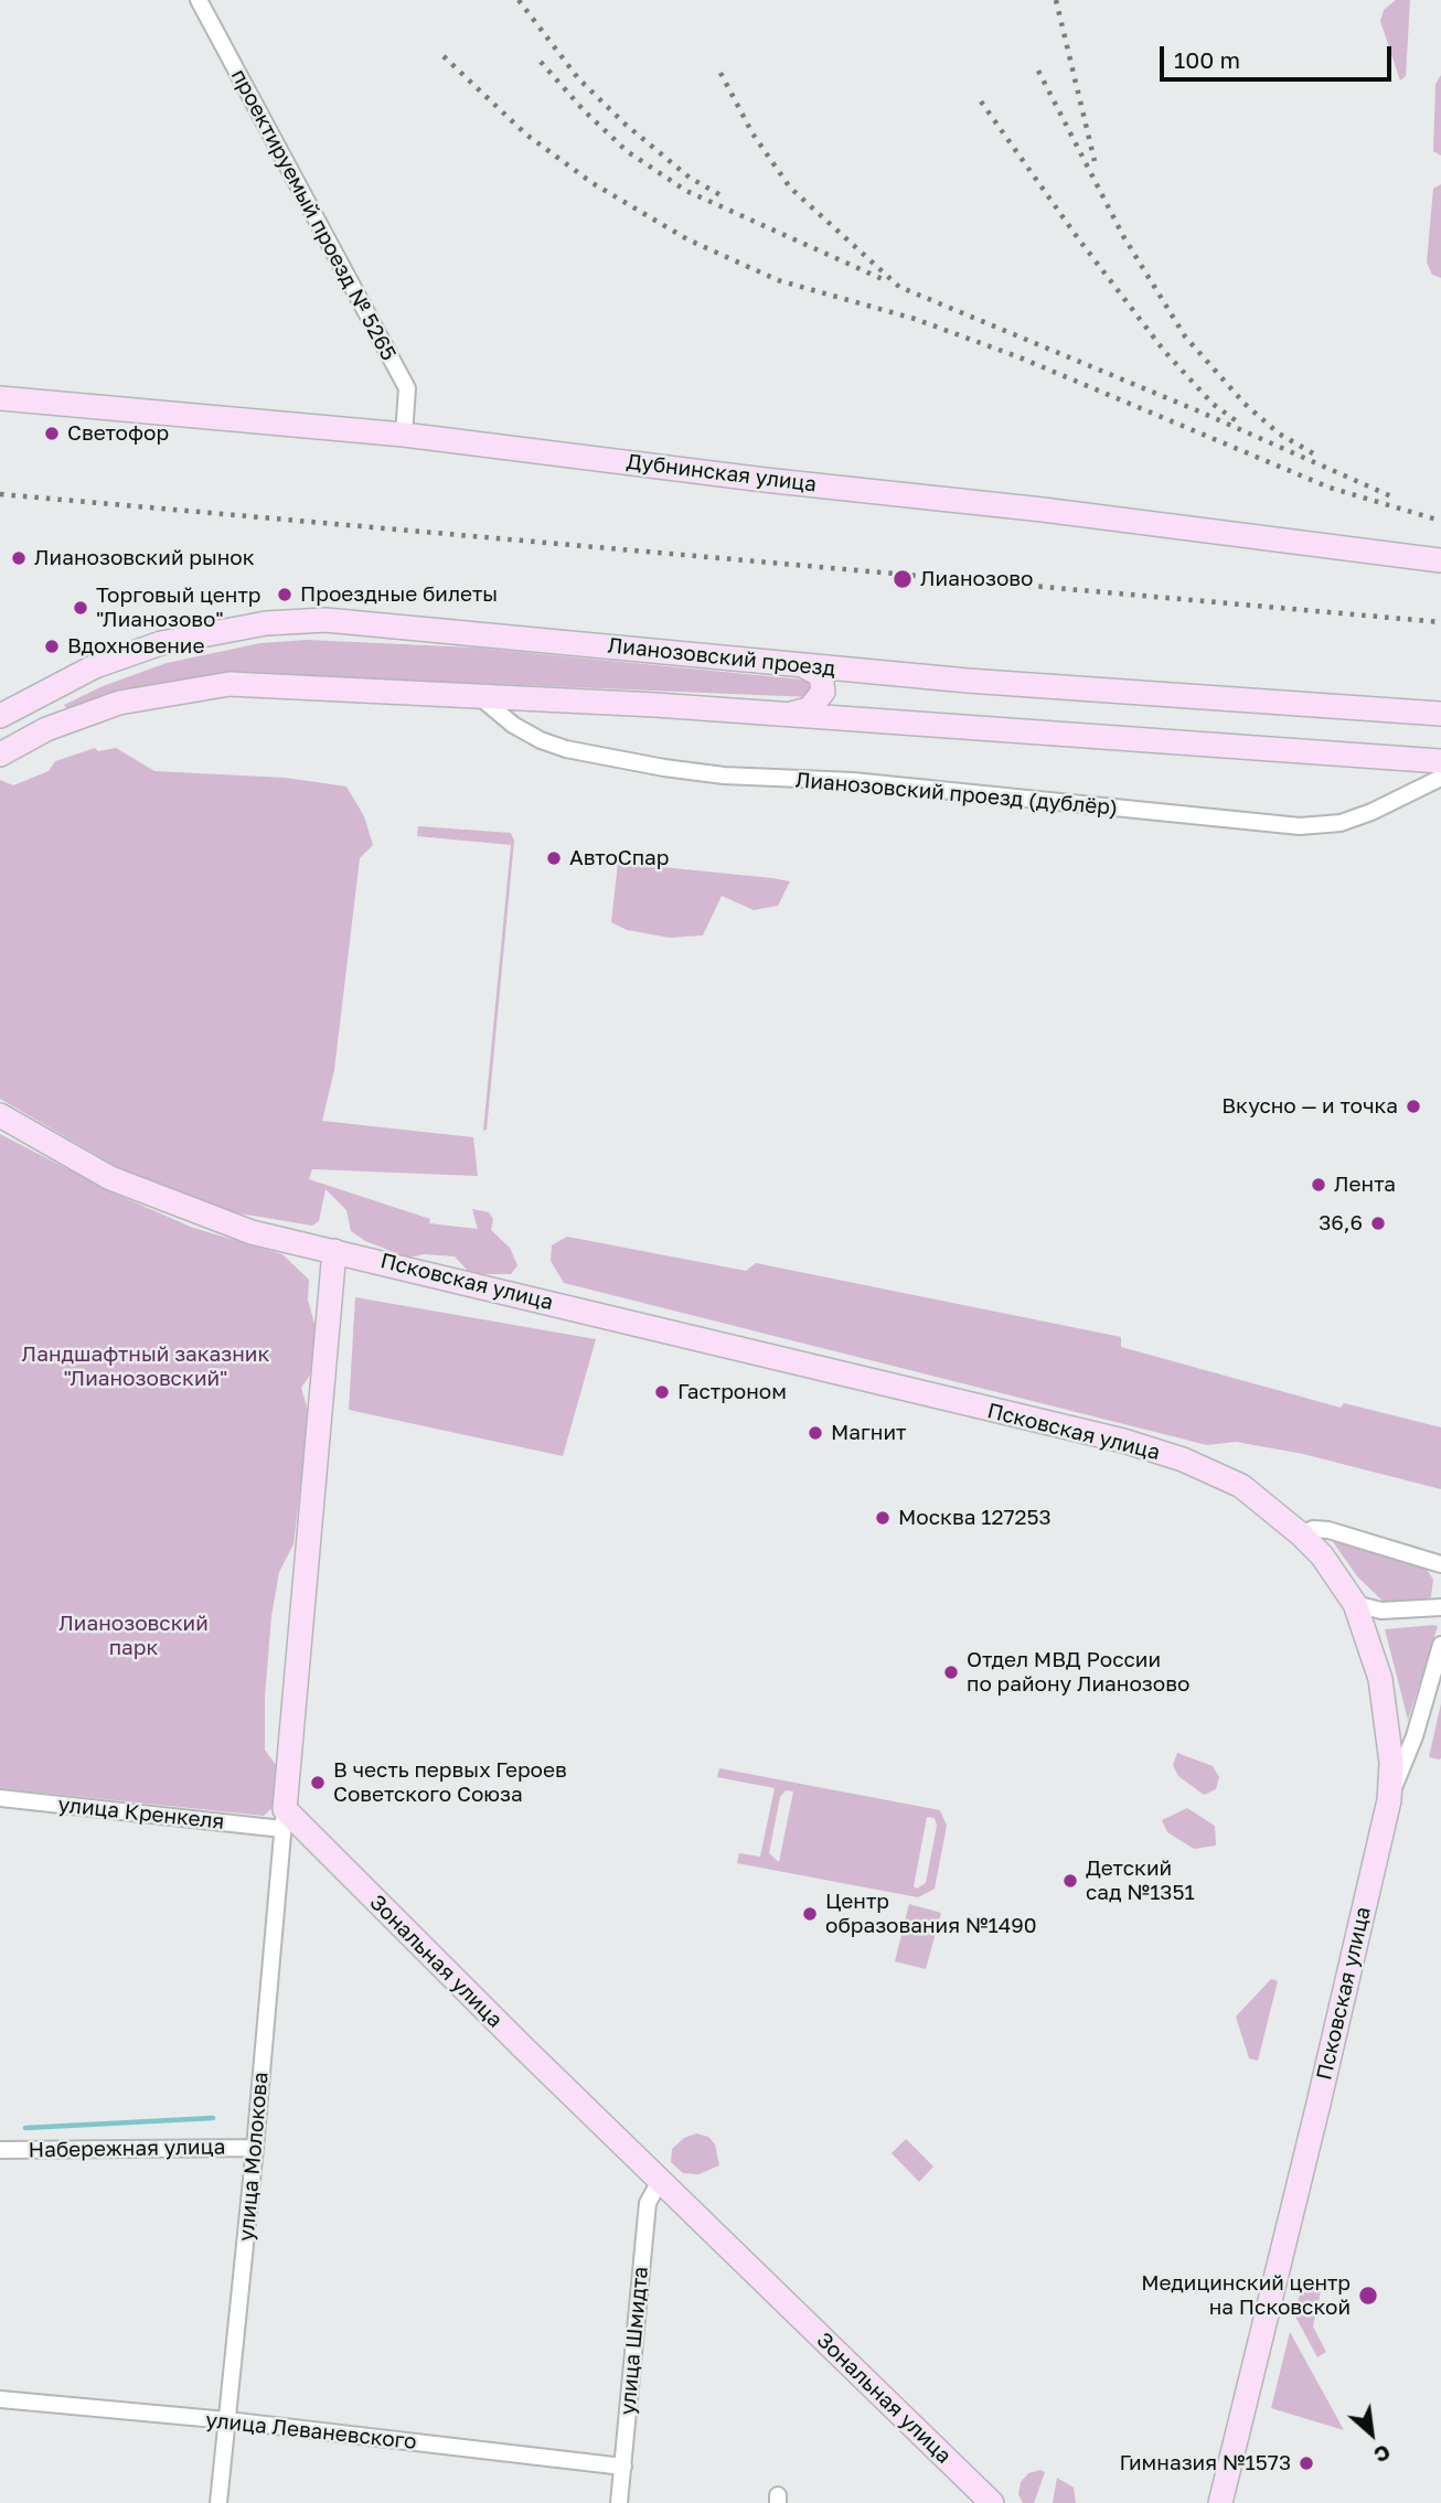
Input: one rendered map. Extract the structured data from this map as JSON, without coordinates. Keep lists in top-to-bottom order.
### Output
{
  "streets": {
    "street": [
      "проектируемый проезд № 5265",
      "Дубнинская улица",
      "Лианозовский проезд",
      "Лианозовский проезд (дублёр)",
      "Псковская улица",
      "улица Кренкеля",
      "Зональная улица",
      "Набережная улица",
      "улица Молокова",
      "улица Шмидта",
      "улица Леваневского"
    ]
  },
  "crossings": [
    ["проектируемый проезд № 5265", "Дубнинская улица"],
    ["улица Кренкеля", "Зональная улица"],
    ["улица Кренкеля", "улица Молокова"],
    ["Зональная улица", "улица Молокова"],
    ["Зональная улица", "улица Шмидта"],
    ["Набережная улица", "улица Молокова"],
    ["улица Молокова", "улица Леваневского"],
    ["улица Шмидта", "улица Леваневского"]
  ],
  "parks": ["Ландшафтный заказник \"Лианозовский\"", "Лианозовский парк"],
  "places": [
    "Светофор",
    "Лианозовский рынок",
    "Лианозово",
    "Проездные билеты",
    "Торговый центр \"Лианозово\"",
    "Вдохновение",
    "АвтоСпар",
    "Вкусно — и точка",
    "Лента",
    "36,6",
    "Гастроном",
    "Магнит",
    "Москва 127253",
    "Отдел МВД России по району Лианозово",
    "В честь первых Героев Советского Союза",
    "Детский сад №1351",
    "Центр образования №1490",
    "Медицинский центр на Псковской",
    "Гимназия №1573"
  ],
  "scale_bar": "100 m",
  "north": "bottom right"
}
